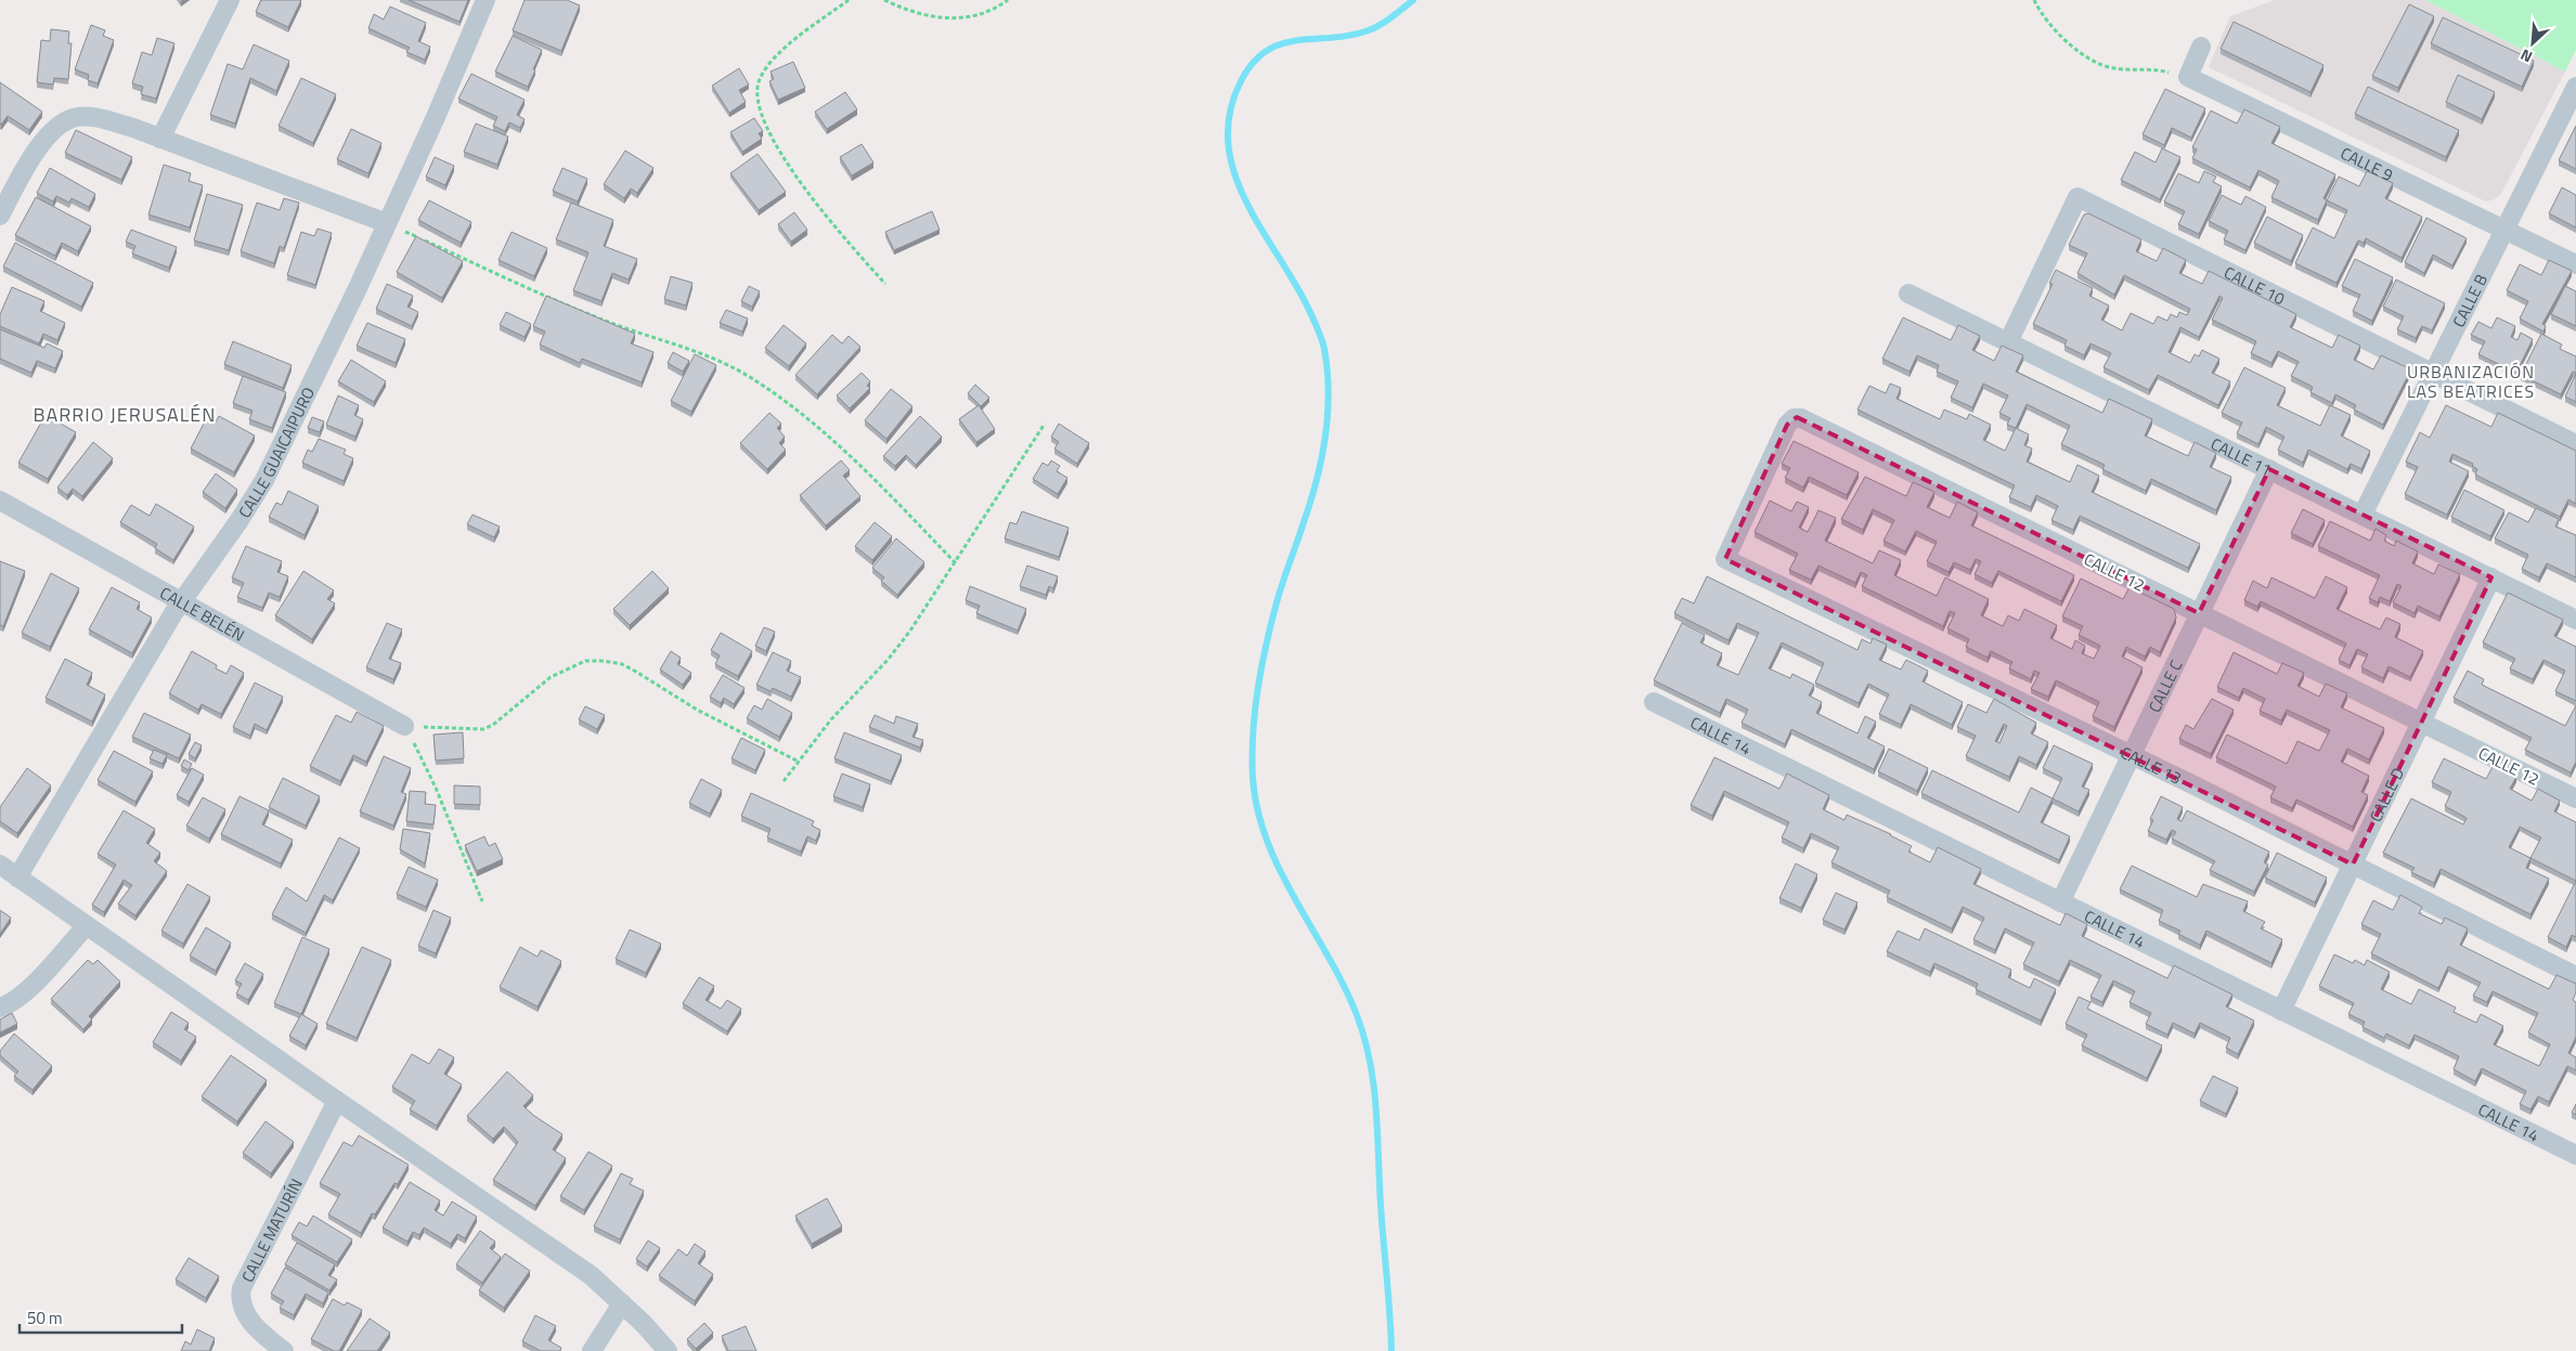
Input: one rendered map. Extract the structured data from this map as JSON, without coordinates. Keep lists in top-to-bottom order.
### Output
{
  "streets": {
    "street": [
      "CALLE 9",
      "CALLE 10",
      "CALLE B",
      "CALLE GUAICAIPURO",
      "CALLE 11",
      "CALLE 12",
      "CALLE BELÉN",
      "CALLE C",
      "CALLE 14",
      "CALLE 13",
      "CALLE D",
      "CALLE MATURÍN"
    ]
  },
  "crossings": [
    ["CALLE 9", "CALLE B"],
    ["CALLE 10", "CALLE B"],
    ["CALLE 10", "CALLE 11"],
    ["CALLE B", "CALLE 11"],
    ["CALLE GUAICAIPURO", "CALLE BELÉN"],
    ["CALLE 11", "CALLE C"],
    ["CALLE 11", "CALLE D"],
    ["CALLE 12", "CALLE C"],
    ["CALLE 12", "CALLE 13"],
    ["CALLE 12", "CALLE D"],
    ["CALLE C", "CALLE 14"],
    ["CALLE C", "CALLE 13"],
    ["CALLE 14", "CALLE D"],
    ["CALLE 13", "CALLE D"]
  ],
  "districts": ["URBANIZACIÓN LAS BEATRICES", "BARRIO JERUSALÉN"],
  "scale_bar": "50 m",
  "north": "bottom left"
}
